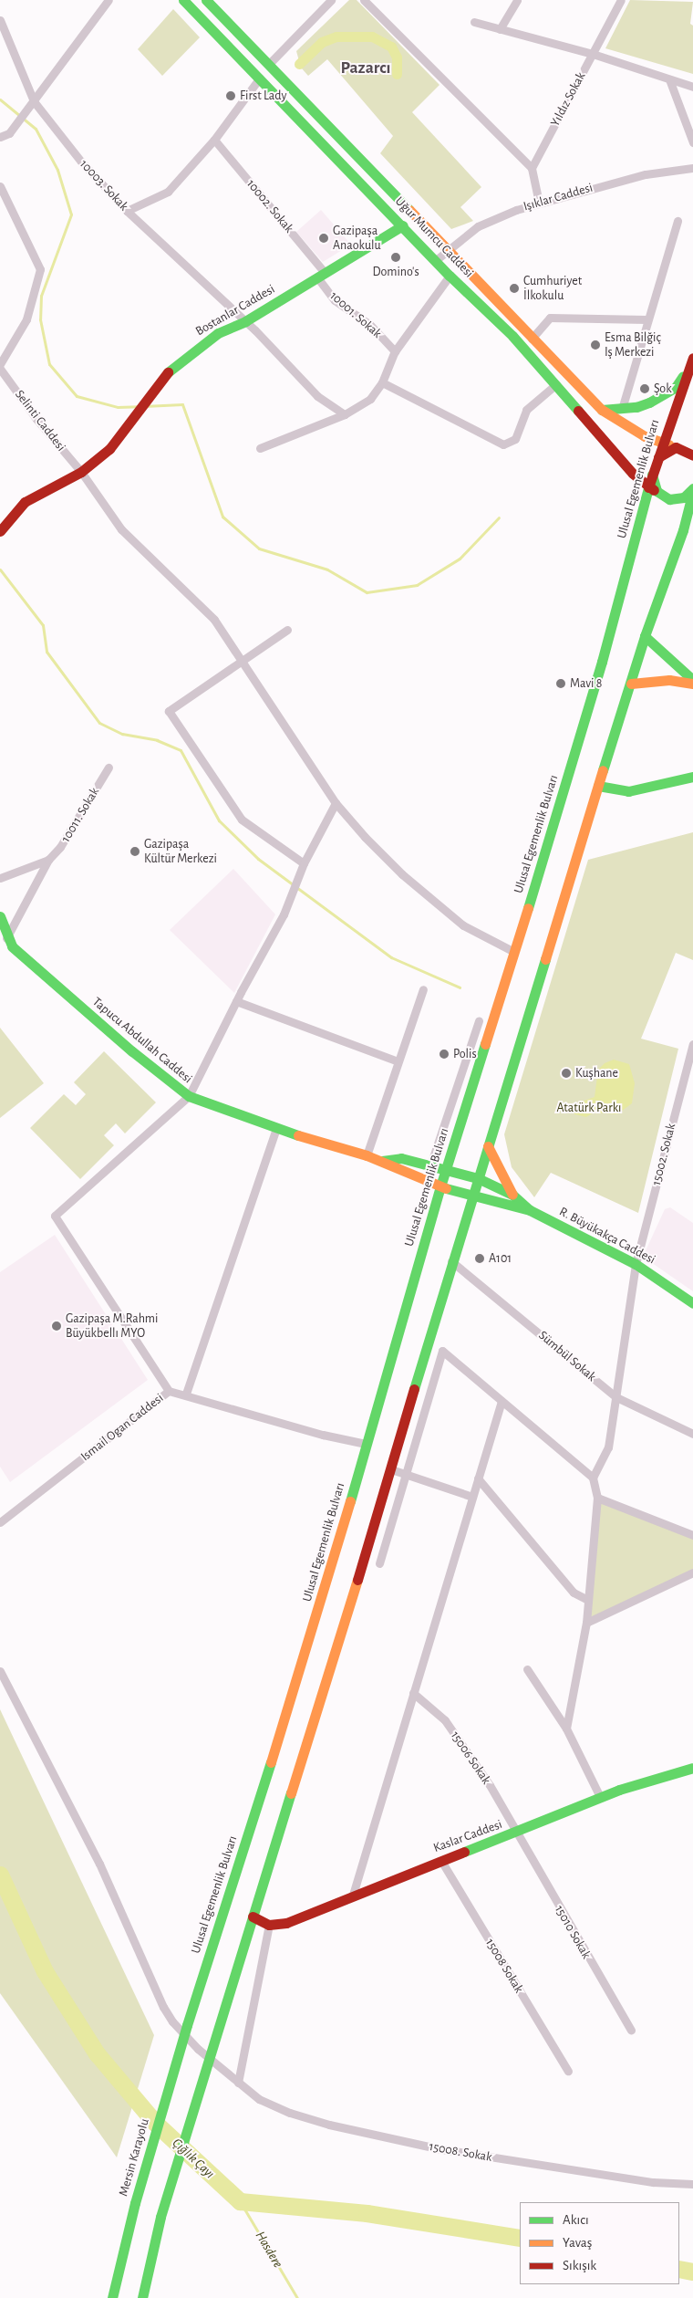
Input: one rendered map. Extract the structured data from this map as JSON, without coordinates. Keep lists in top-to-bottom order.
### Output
{
  "streets": {
    "main road": [
      "Uğur Mumcu Caddesi",
      "Bostanlar Caddesi",
      "Ulusal Egemenlik Bulvarı",
      "Tapucu Abdullah Caddesi",
      "R. Büyükakça Caddesi",
      "Kaslar Caddesi",
      "Mersin Karayolu"
    ],
    "street": [
      "Yıldız Sokak",
      "10003. Sokak",
      "Işıklar Caddesi",
      "10002. Sokak",
      "10001. Sokak",
      "Selinti Caddesi",
      "10011. Sokak",
      "15002. Sokak",
      "Sümbül Sokak",
      "Ismail Ogan Caddesi",
      "15006 Sokak",
      "15010 Sokak",
      "15008 Sokak",
      "15008. Sokak"
    ]
  },
  "crossings": [
    ["10003. Sokak", "Bostanlar Caddesi"],
    ["Işıklar Caddesi", "Uğur Mumcu Caddesi"],
    ["10002. Sokak", "Bostanlar Caddesi"],
    ["10002. Sokak", "10001. Sokak"],
    ["Uğur Mumcu Caddesi", "Bostanlar Caddesi"],
    ["Uğur Mumcu Caddesi", "Ulusal Egemenlik Bulvarı"],
    ["Bostanlar Caddesi", "10001. Sokak"],
    ["Bostanlar Caddesi", "Selinti Caddesi"],
    ["Selinti Caddesi", "Ulusal Egemenlik Bulvarı"],
    ["Ulusal Egemenlik Bulvarı", "Tapucu Abdullah Caddesi"],
    ["Ulusal Egemenlik Bulvarı", "R. Büyükakça Caddesi"],
    ["Ulusal Egemenlik Bulvarı", "Ismail Ogan Caddesi"],
    ["Ulusal Egemenlik Bulvarı", "Mersin Karayolu"],
    ["10011. Sokak", "Tapucu Abdullah Caddesi"],
    ["Tapucu Abdullah Caddesi", "R. Büyükakça Caddesi"],
    ["15002. Sokak", "R. Büyükakça Caddesi"],
    ["15002. Sokak", "Sümbül Sokak"],
    ["15006 Sokak", "Kaslar Caddesi"],
    ["15006 Sokak", "15010 Sokak"],
    ["Kaslar Caddesi", "15010 Sokak"],
    ["Kaslar Caddesi", "15008 Sokak"]
  ],
  "districts": ["Pazarcı"],
  "water": ["Çığlık Çayı", "Hasdere"],
  "parks": ["Atatürk Parkı"],
  "places": [
    "First Lady",
    "Gazipaşa Anaokulu",
    "Domino's",
    "Cumhuriyet İlkokulu",
    "Esma Bilğiç Iş Merkezi",
    "Şok",
    "Mavi 8",
    "Gazipaşa Kültür Merkezi",
    "Polis",
    "Kuşhane",
    "A101",
    "Gazipaşa M.Rahmi Büyükbellı MYO"
  ],
  "legend": ["Akıcı", "Yavaş", "Sıkışık"]
}
